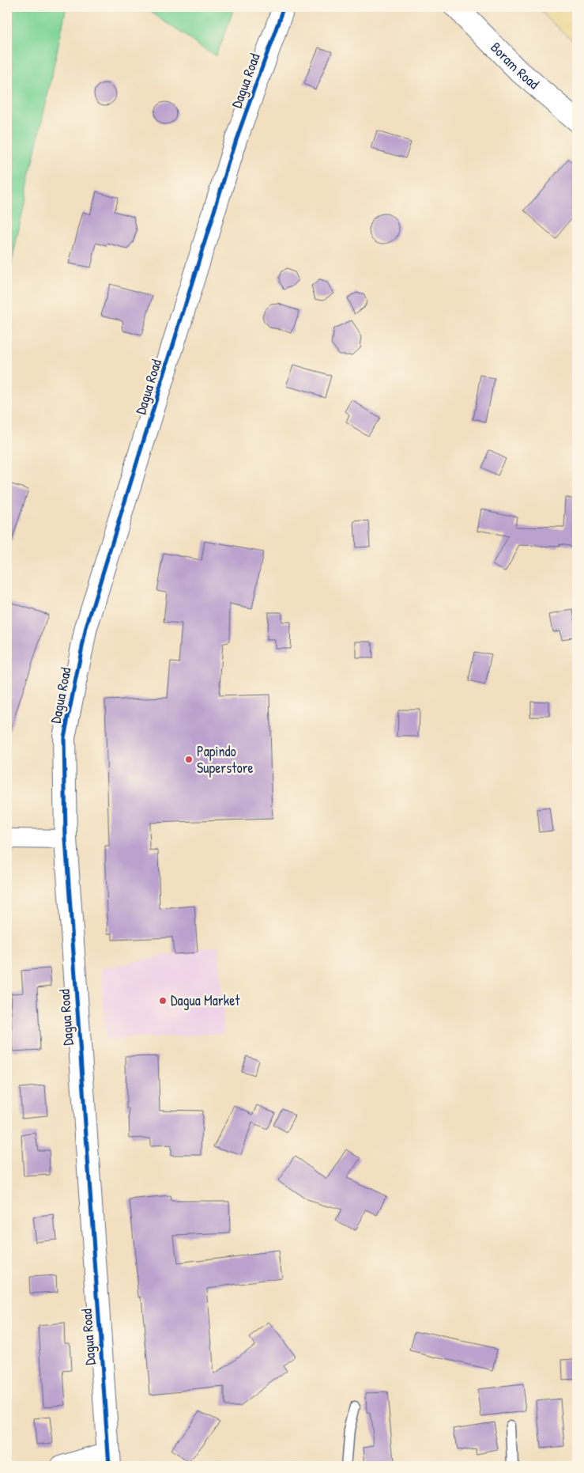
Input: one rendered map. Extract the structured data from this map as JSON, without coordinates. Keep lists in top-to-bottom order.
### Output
{
  "streets": {
    "street": ["Boram Road", "Dagua Road"]
  },
  "places": ["Papindo Superstore", "Dagua Market"]
}
